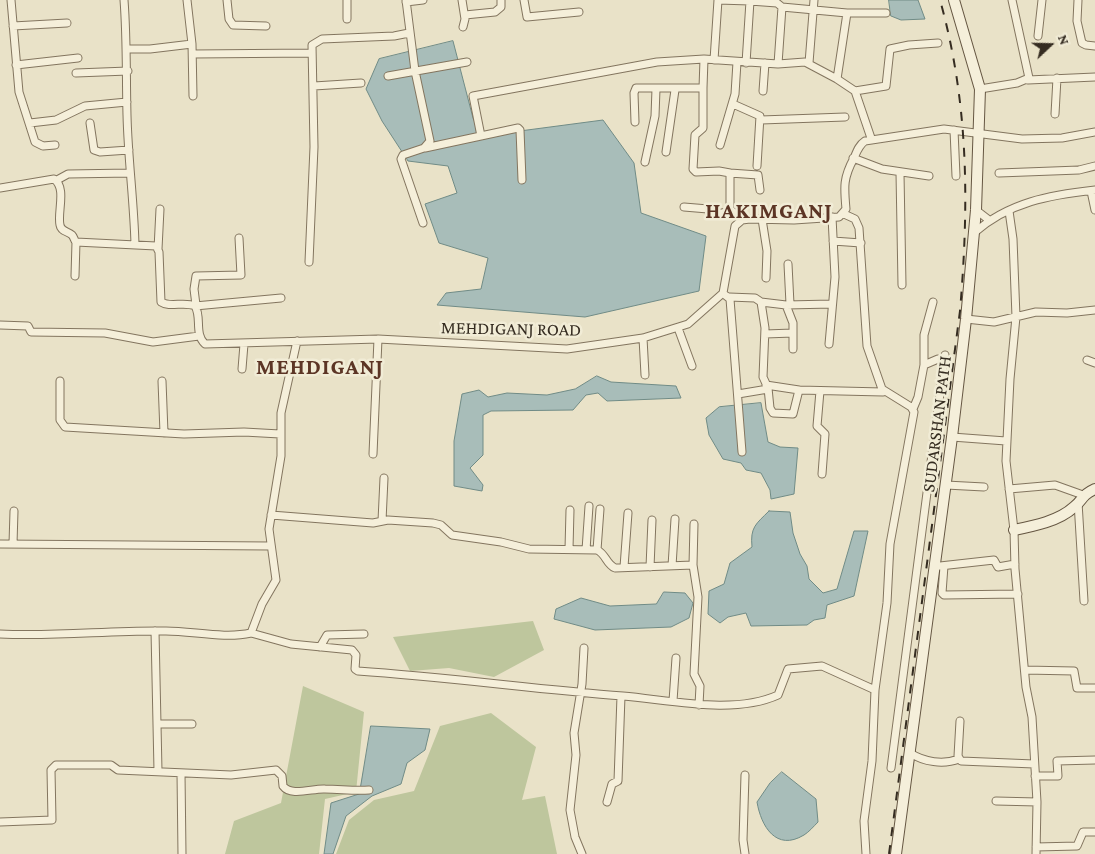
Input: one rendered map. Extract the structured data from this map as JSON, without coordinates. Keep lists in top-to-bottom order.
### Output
{
  "streets": {
    "main road": ["SUDARSHAN PATH"],
    "street": ["MEHDIGANJ ROAD"]
  },
  "districts": ["HAKIMGANJ", "MEHDIGANJ"],
  "north": "right"
}
